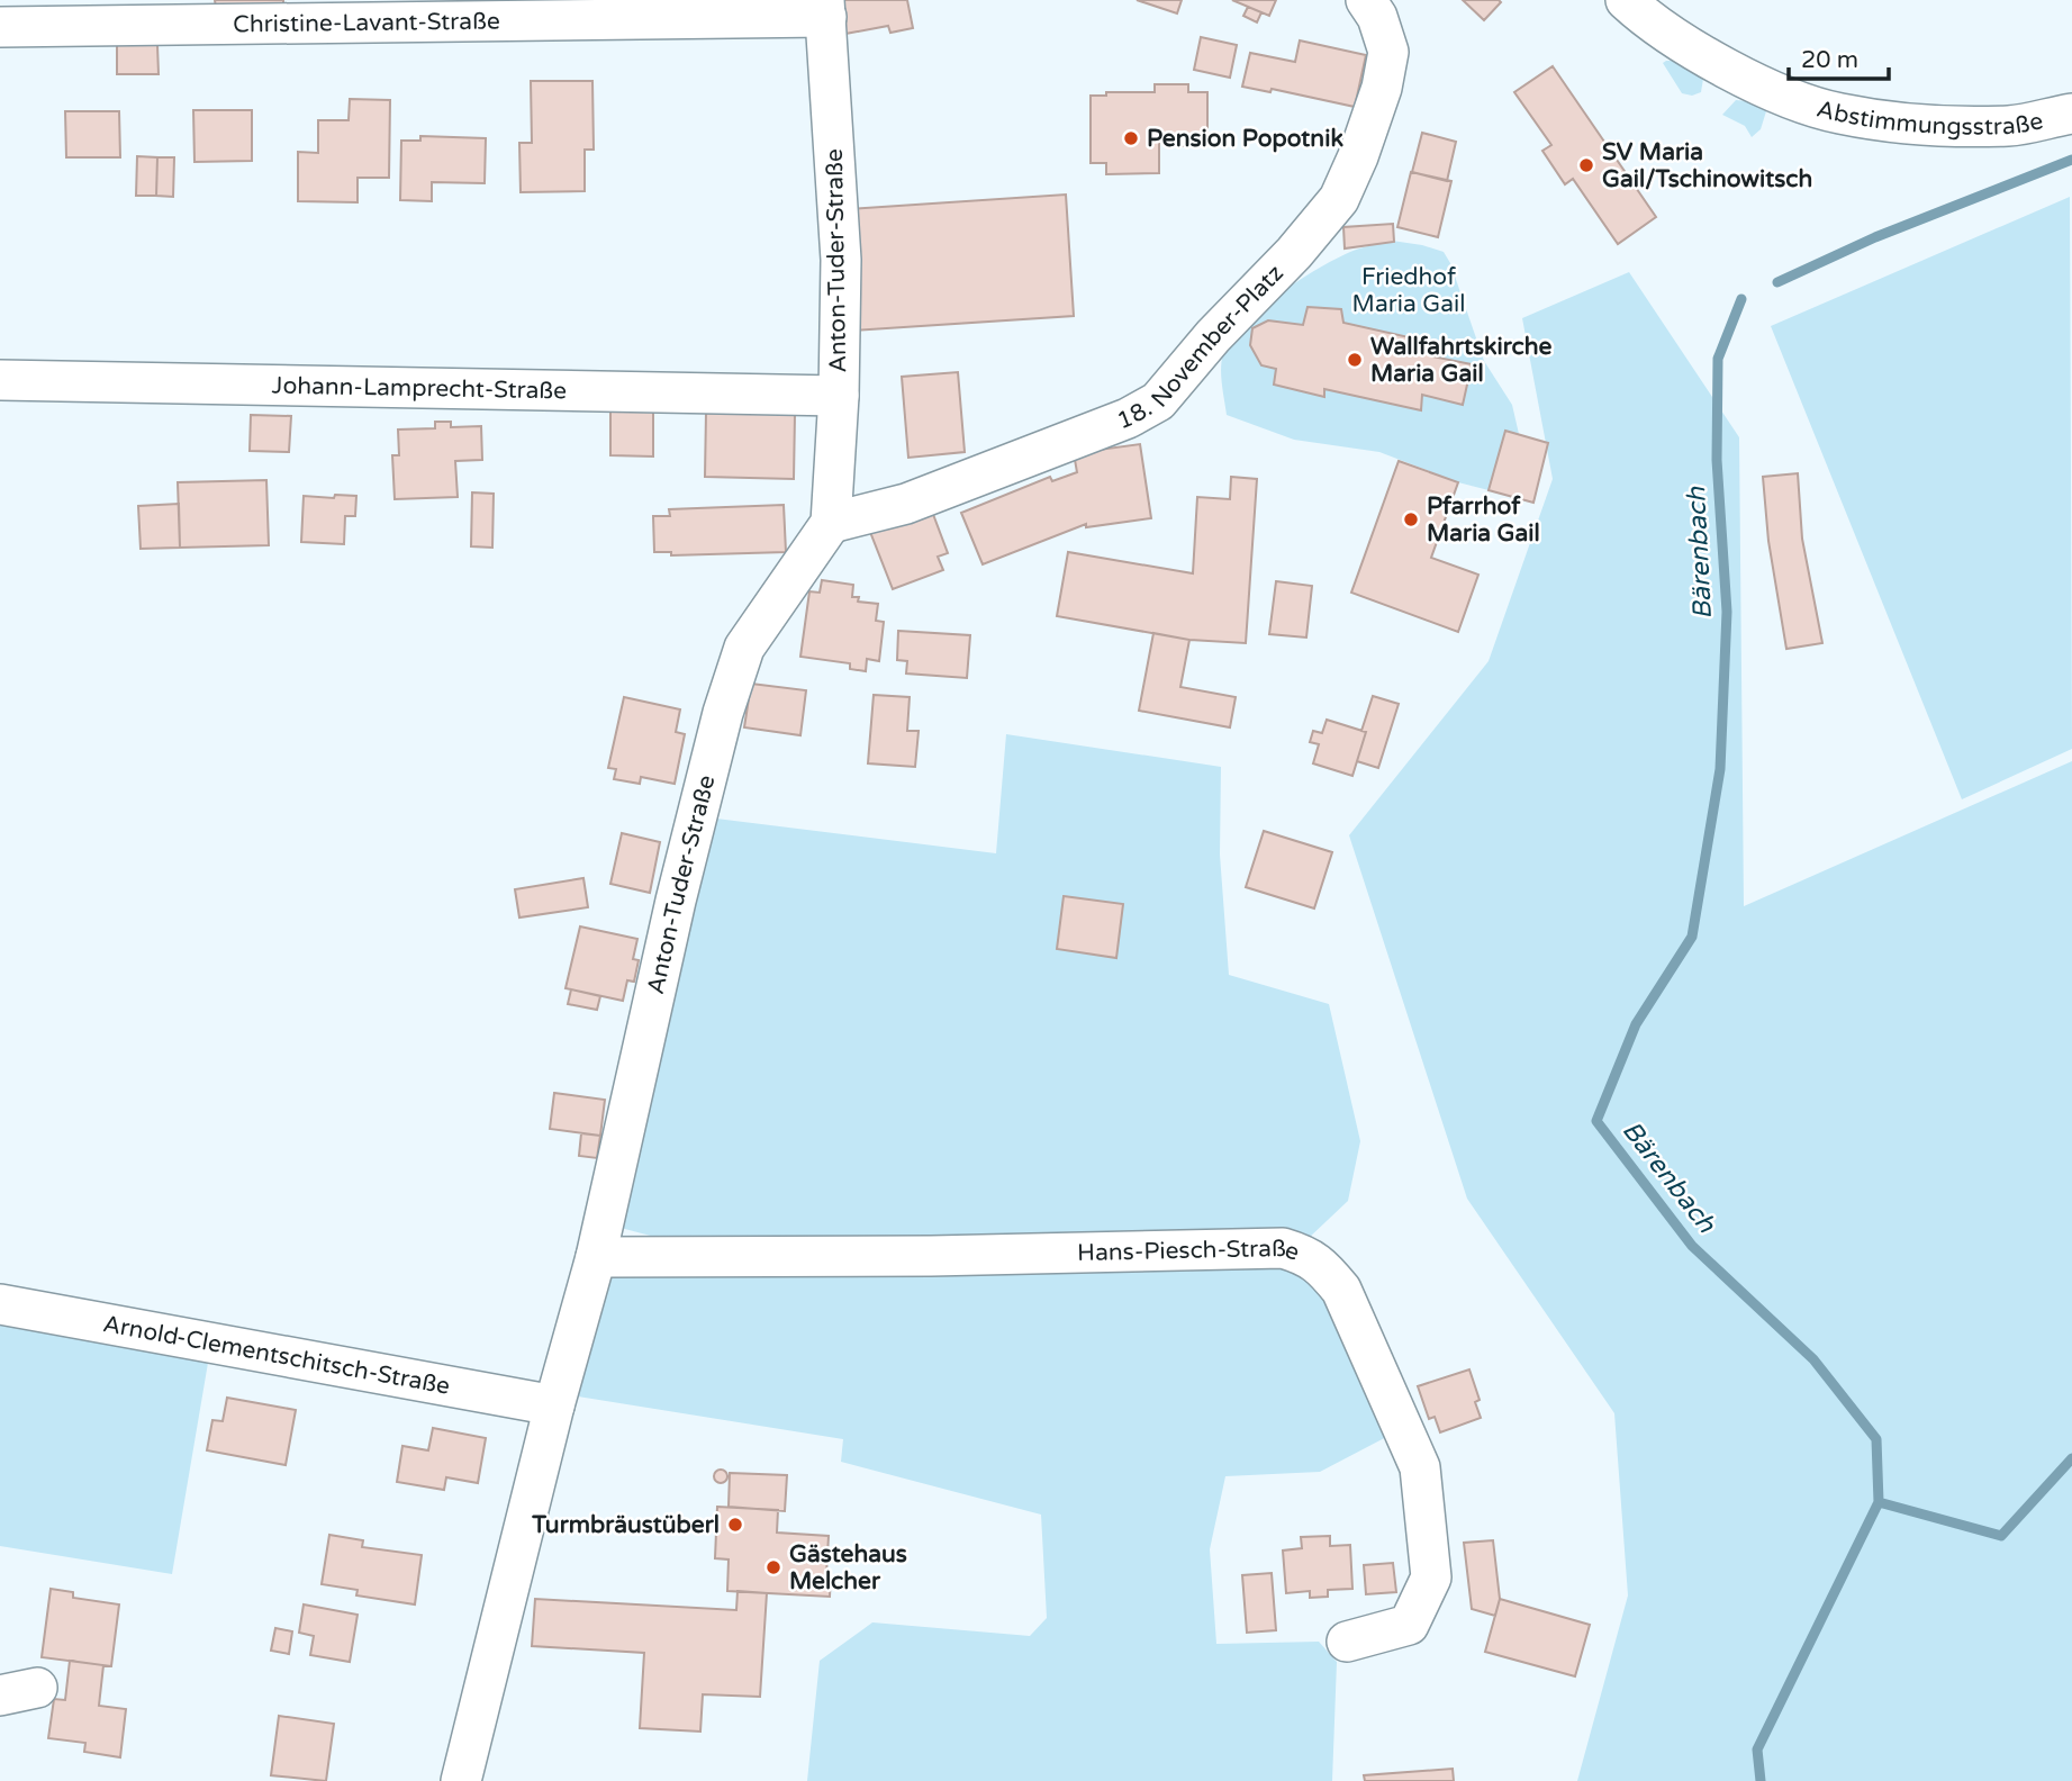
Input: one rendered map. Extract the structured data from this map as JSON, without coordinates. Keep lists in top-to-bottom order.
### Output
{
  "streets": {
    "street": [
      "Christine-Lavant-Straße",
      "Abstimmungsstraße",
      "Anton-Tuder-Straße",
      "18. November-Platz",
      "Johann-Lamprecht-Straße",
      "Hans-Piesch-Straße",
      "Arnold-Clementschitsch-Straße"
    ]
  },
  "crossings": [
    ["Christine-Lavant-Straße", "Anton-Tuder-Straße"],
    ["Anton-Tuder-Straße", "18. November-Platz"],
    ["Anton-Tuder-Straße", "Johann-Lamprecht-Straße"],
    ["Anton-Tuder-Straße", "Hans-Piesch-Straße"],
    ["Anton-Tuder-Straße", "Arnold-Clementschitsch-Straße"]
  ],
  "water": ["Bärenbach"],
  "parks": ["Friedhof Maria Gail"],
  "places": [
    "Pension Popotnik",
    "SV Maria Gail/Tschinowitsch",
    "Wallfahrtskirche Maria Gail",
    "Pfarrhof Maria Gail",
    "Turmbräustüberl",
    "Gästehaus Melcher"
  ],
  "scale_bar": "20 m"
}
